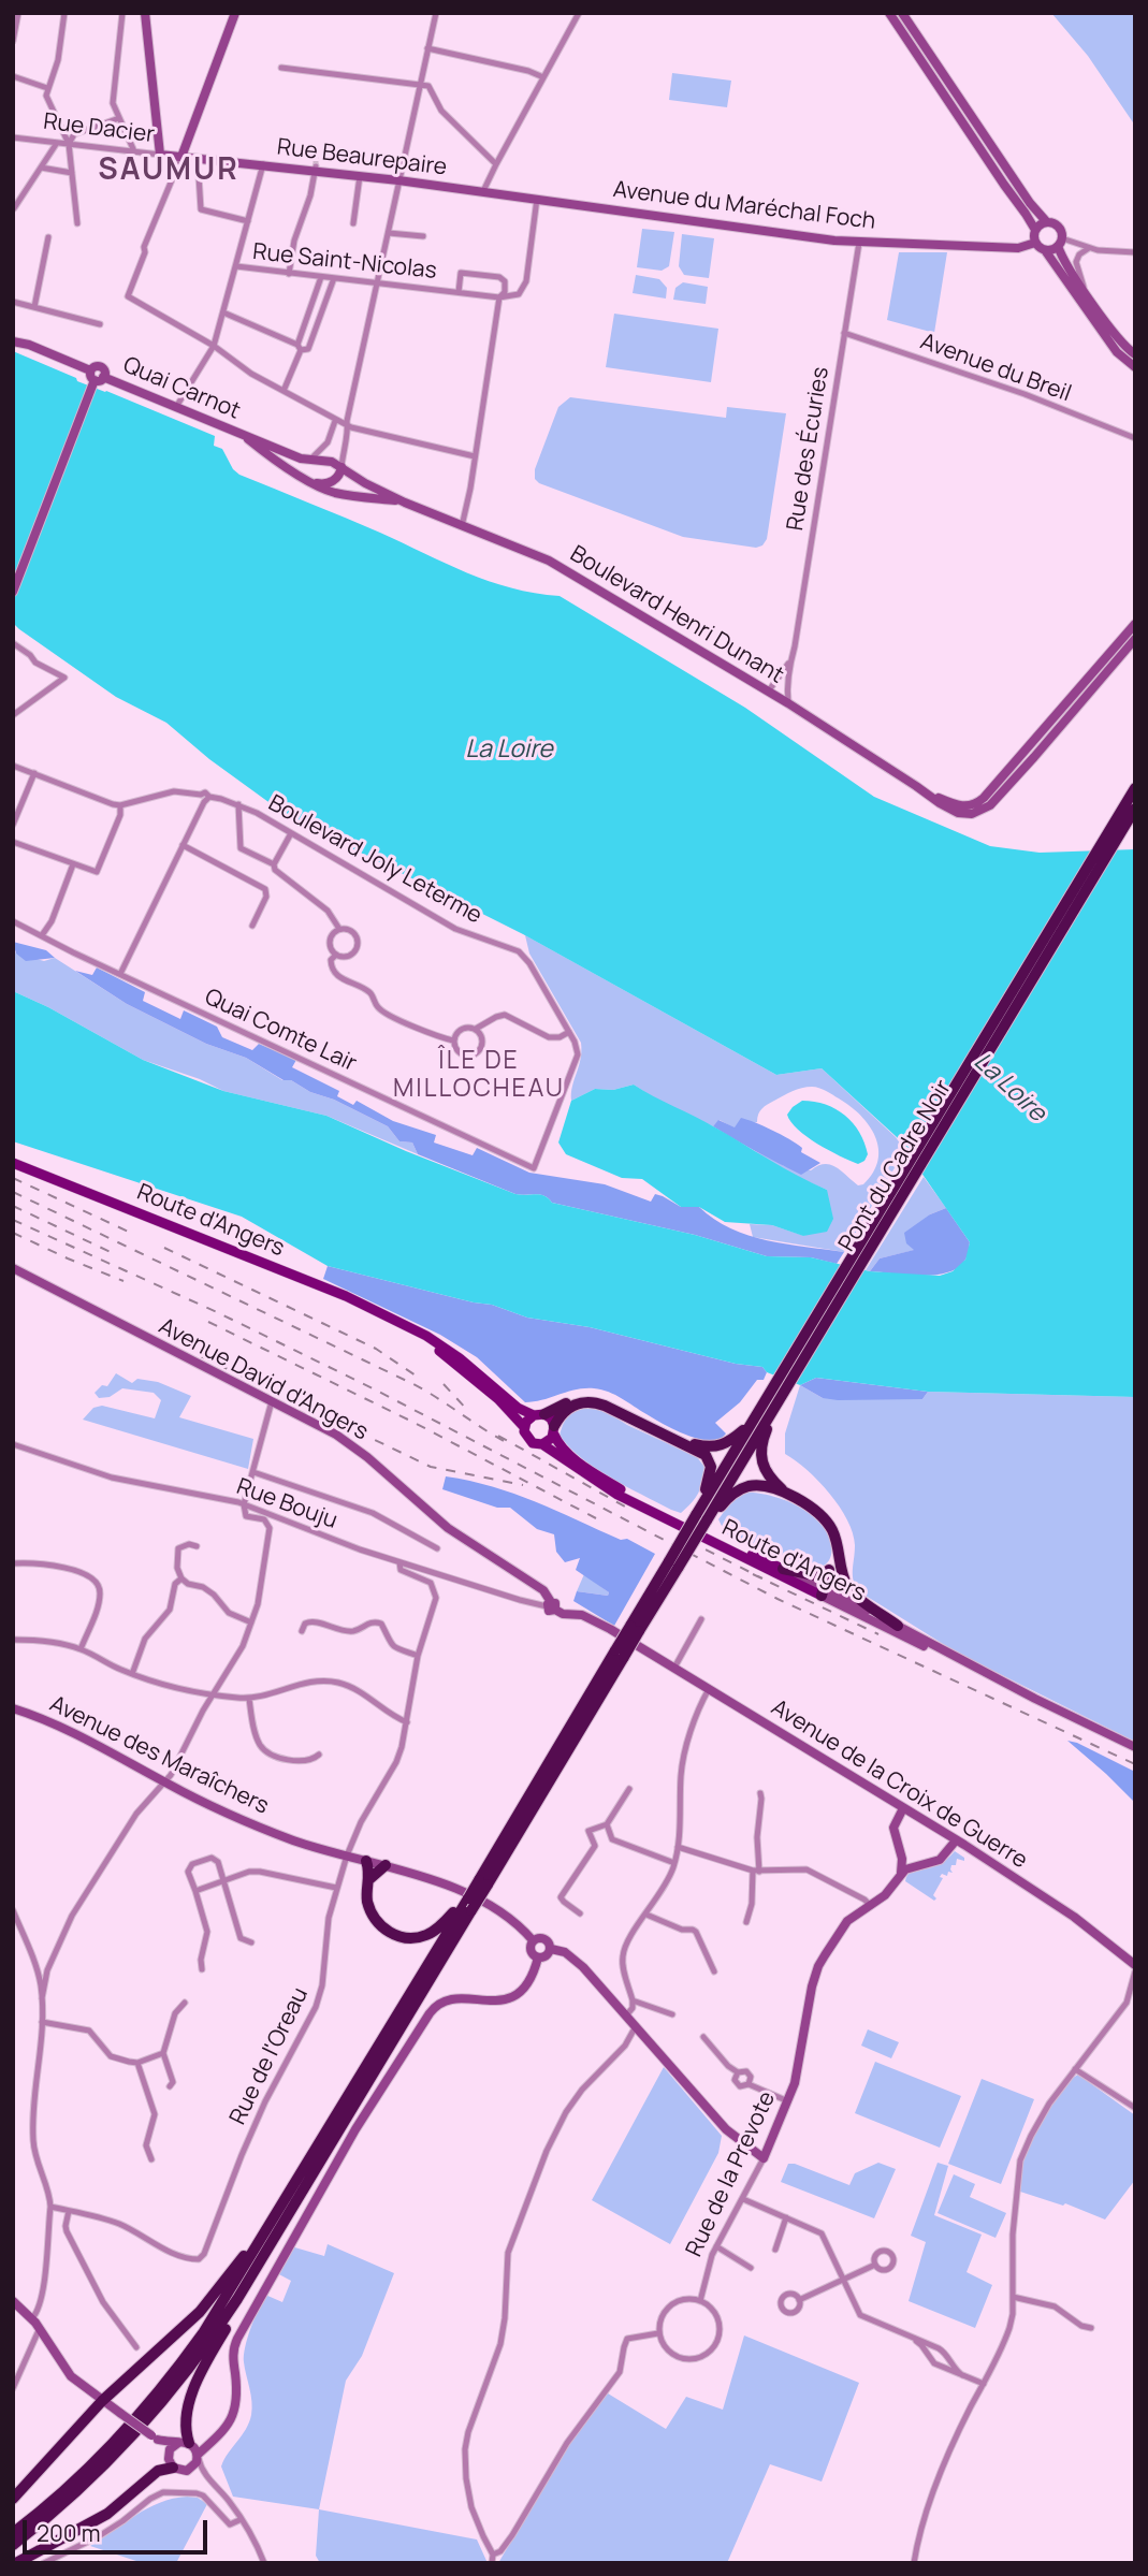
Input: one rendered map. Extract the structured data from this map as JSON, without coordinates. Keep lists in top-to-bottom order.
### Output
{
  "streets": {
    "highway": ["Pont du Cadre Noir"],
    "main road": ["Route d'Angers"],
    "street": [
      "Rue Dacier",
      "Rue Beaurepaire",
      "Avenue du Maréchal Foch",
      "Rue Saint-Nicolas",
      "Avenue du Breil",
      "Quai Carnot",
      "Rue des Écuries",
      "Boulevard Henri Dunant",
      "Boulevard Joly Leterme",
      "Quai Comte Lair",
      "Avenue David d'Angers",
      "Rue Bouju",
      "Avenue des Maraîchers",
      "Avenue de la Croix de Guerre",
      "Rue de l'Oreau",
      "Rue de la Prevote"
    ]
  },
  "crossings": [
    ["Rue Dacier", "Rue Beaurepaire"],
    ["Rue Beaurepaire", "Avenue du Maréchal Foch"],
    ["Rue Beaurepaire", "Rue Saint-Nicolas"],
    ["Avenue du Maréchal Foch", "Rue Saint-Nicolas"],
    ["Avenue du Maréchal Foch", "Rue des Écuries"],
    ["Avenue du Breil", "Rue des Écuries"],
    ["Quai Carnot", "Boulevard Henri Dunant"],
    ["Rue des Écuries", "Boulevard Henri Dunant"],
    ["Boulevard Joly Leterme", "Quai Comte Lair"],
    ["Avenue David d'Angers", "Rue Bouju"],
    ["Avenue David d'Angers", "Avenue de la Croix de Guerre"],
    ["Rue Bouju", "Avenue de la Croix de Guerre"],
    ["Rue Bouju", "Rue de l'Oreau"],
    ["Avenue des Maraîchers", "Rue de l'Oreau"],
    ["Avenue de la Croix de Guerre", "Rue de la Prevote"]
  ],
  "districts": ["SAUMUR", "ÎLE DE MILLOCHEAU"],
  "water": ["La Loire"],
  "scale_bar": "200 m"
}
